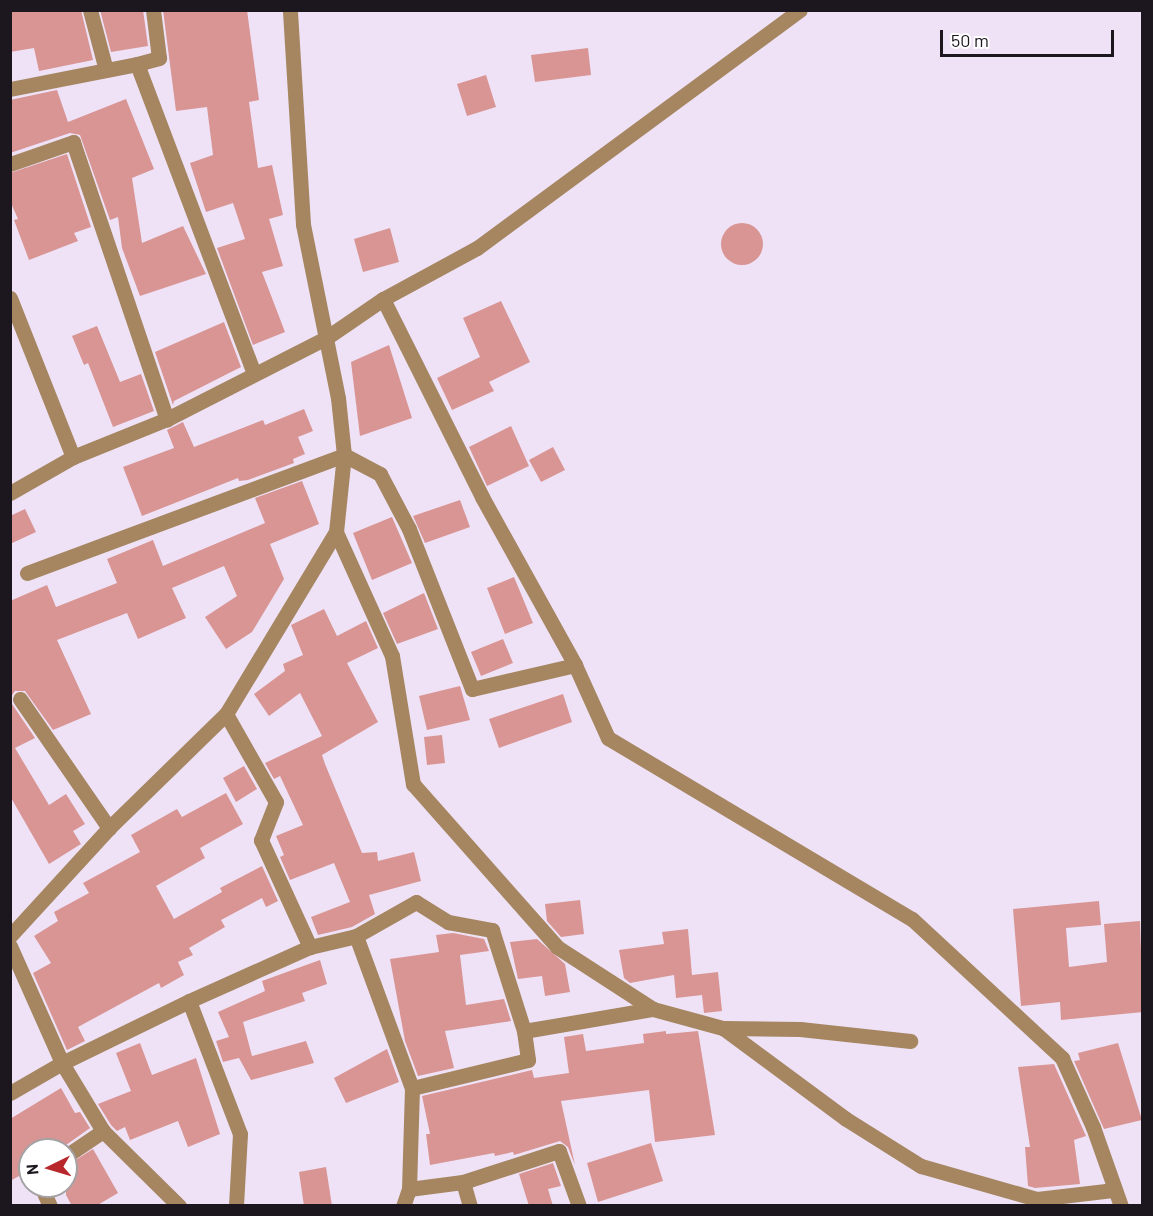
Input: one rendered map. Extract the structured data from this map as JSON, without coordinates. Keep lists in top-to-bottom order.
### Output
{
  "scale_bar": "50 m",
  "north": "left"
}
